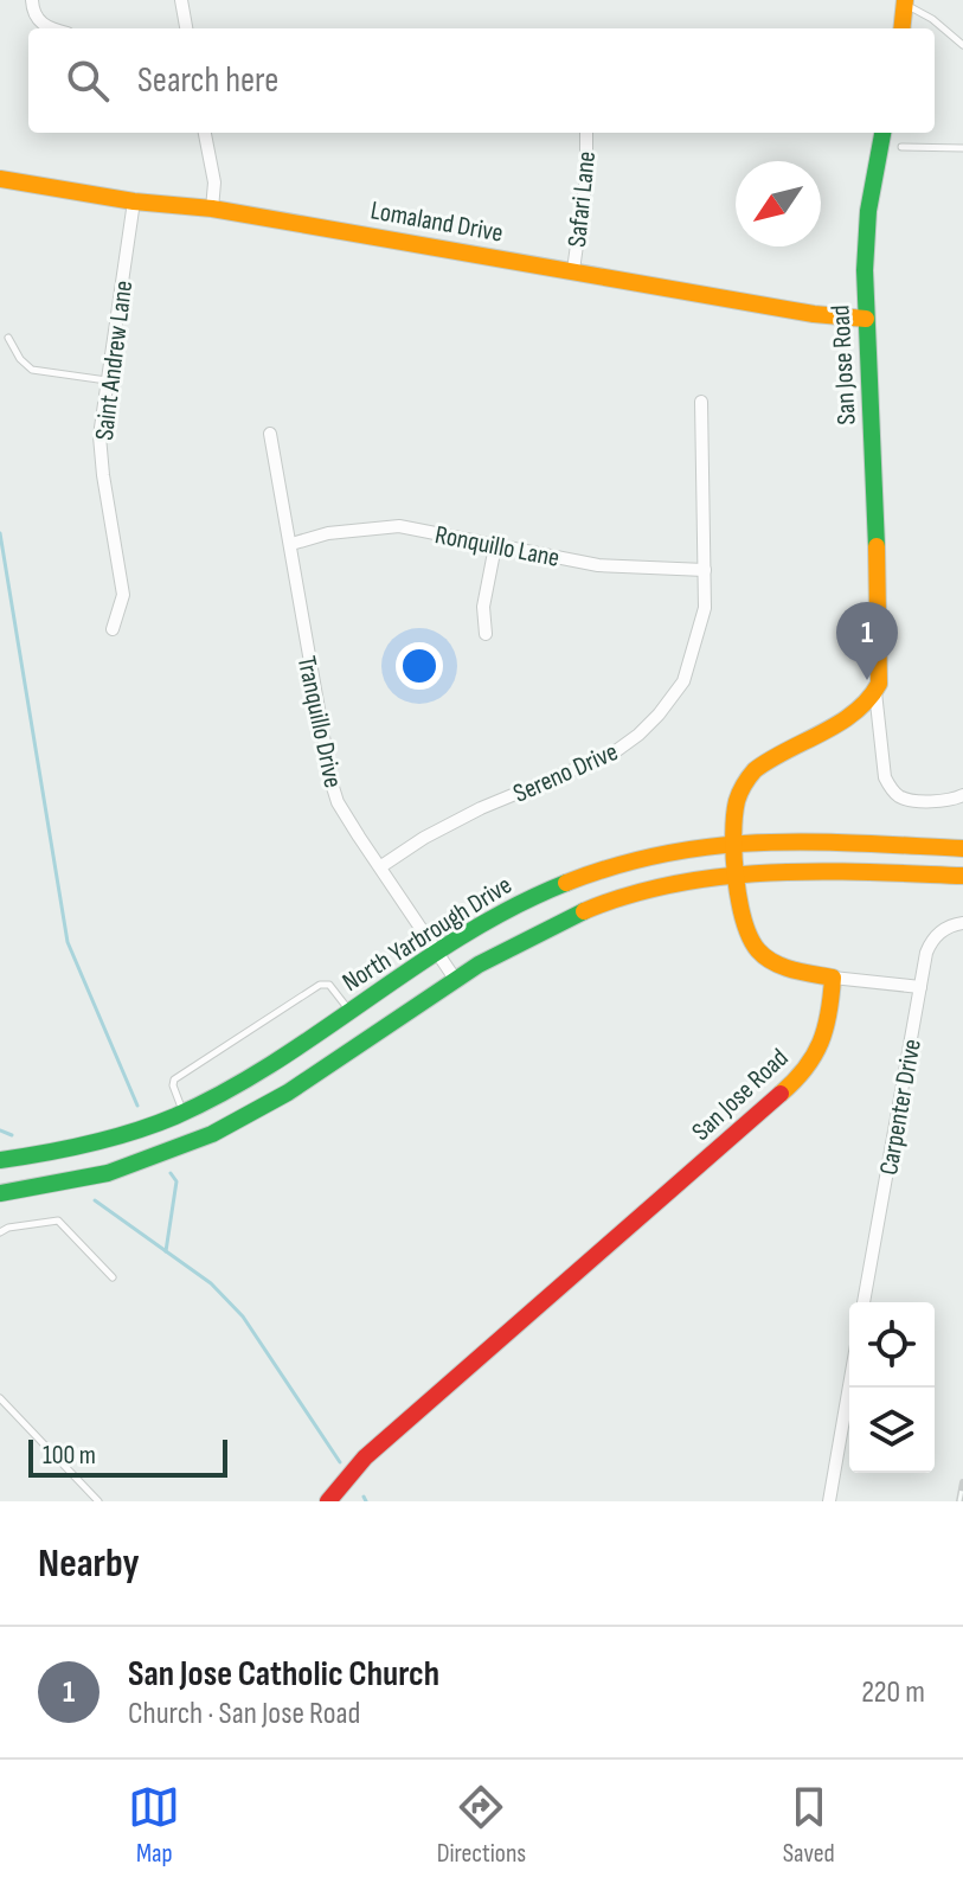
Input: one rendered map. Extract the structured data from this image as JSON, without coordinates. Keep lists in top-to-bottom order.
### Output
{
  "streets": {
    "street": [
      "Safari Lane",
      "Lomaland Drive",
      "Saint Andrew Lane",
      "San Jose Road",
      "Ronquillo Lane",
      "Tranquillo Drive",
      "Sereno Drive",
      "North Yarbrough Drive",
      "Carpenter Drive"
    ]
  },
  "crossings": [
    ["Safari Lane", "Lomaland Drive"],
    ["Lomaland Drive", "Saint Andrew Lane"],
    ["Lomaland Drive", "San Jose Road"],
    ["Ronquillo Lane", "Tranquillo Drive"],
    ["Ronquillo Lane", "Sereno Drive"],
    ["Tranquillo Drive", "Sereno Drive"],
    ["Tranquillo Drive", "North Yarbrough Drive"]
  ],
  "scale_bar": "100 m",
  "north": "bottom left",
  "page": {
    "search": "Search here",
    "pins": "1",
    "scale": "100 m",
    "heading": "Nearby",
    "list": [
      {
        "mark": "1",
        "name": "San Jose Catholic Church",
        "note": "Church · San Jose Road",
        "value": "220 m"
      }
    ],
    "nav": ["Map", "Directions", "Saved"]
  }
}
